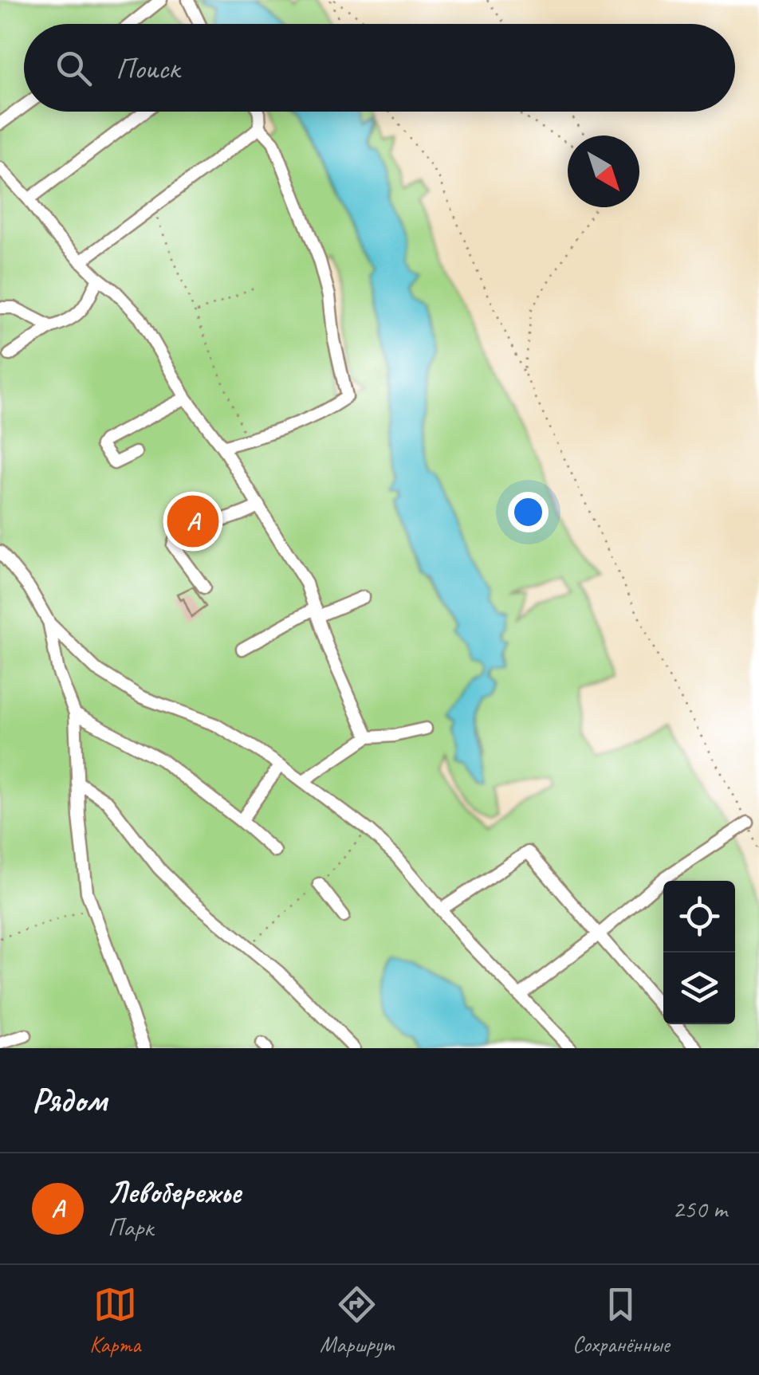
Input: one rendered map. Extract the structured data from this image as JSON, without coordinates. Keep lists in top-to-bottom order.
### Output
{
  "north": "bottom right",
  "page": {
    "search": "Поиск",
    "pins": "A",
    "heading": "Рядом",
    "list": [
      {
        "mark": "A",
        "name": "Левобережье",
        "note": "Парк",
        "value": "250 m"
      }
    ],
    "nav": ["Карта", "Маршрут", "Сохранённые"]
  }
}
